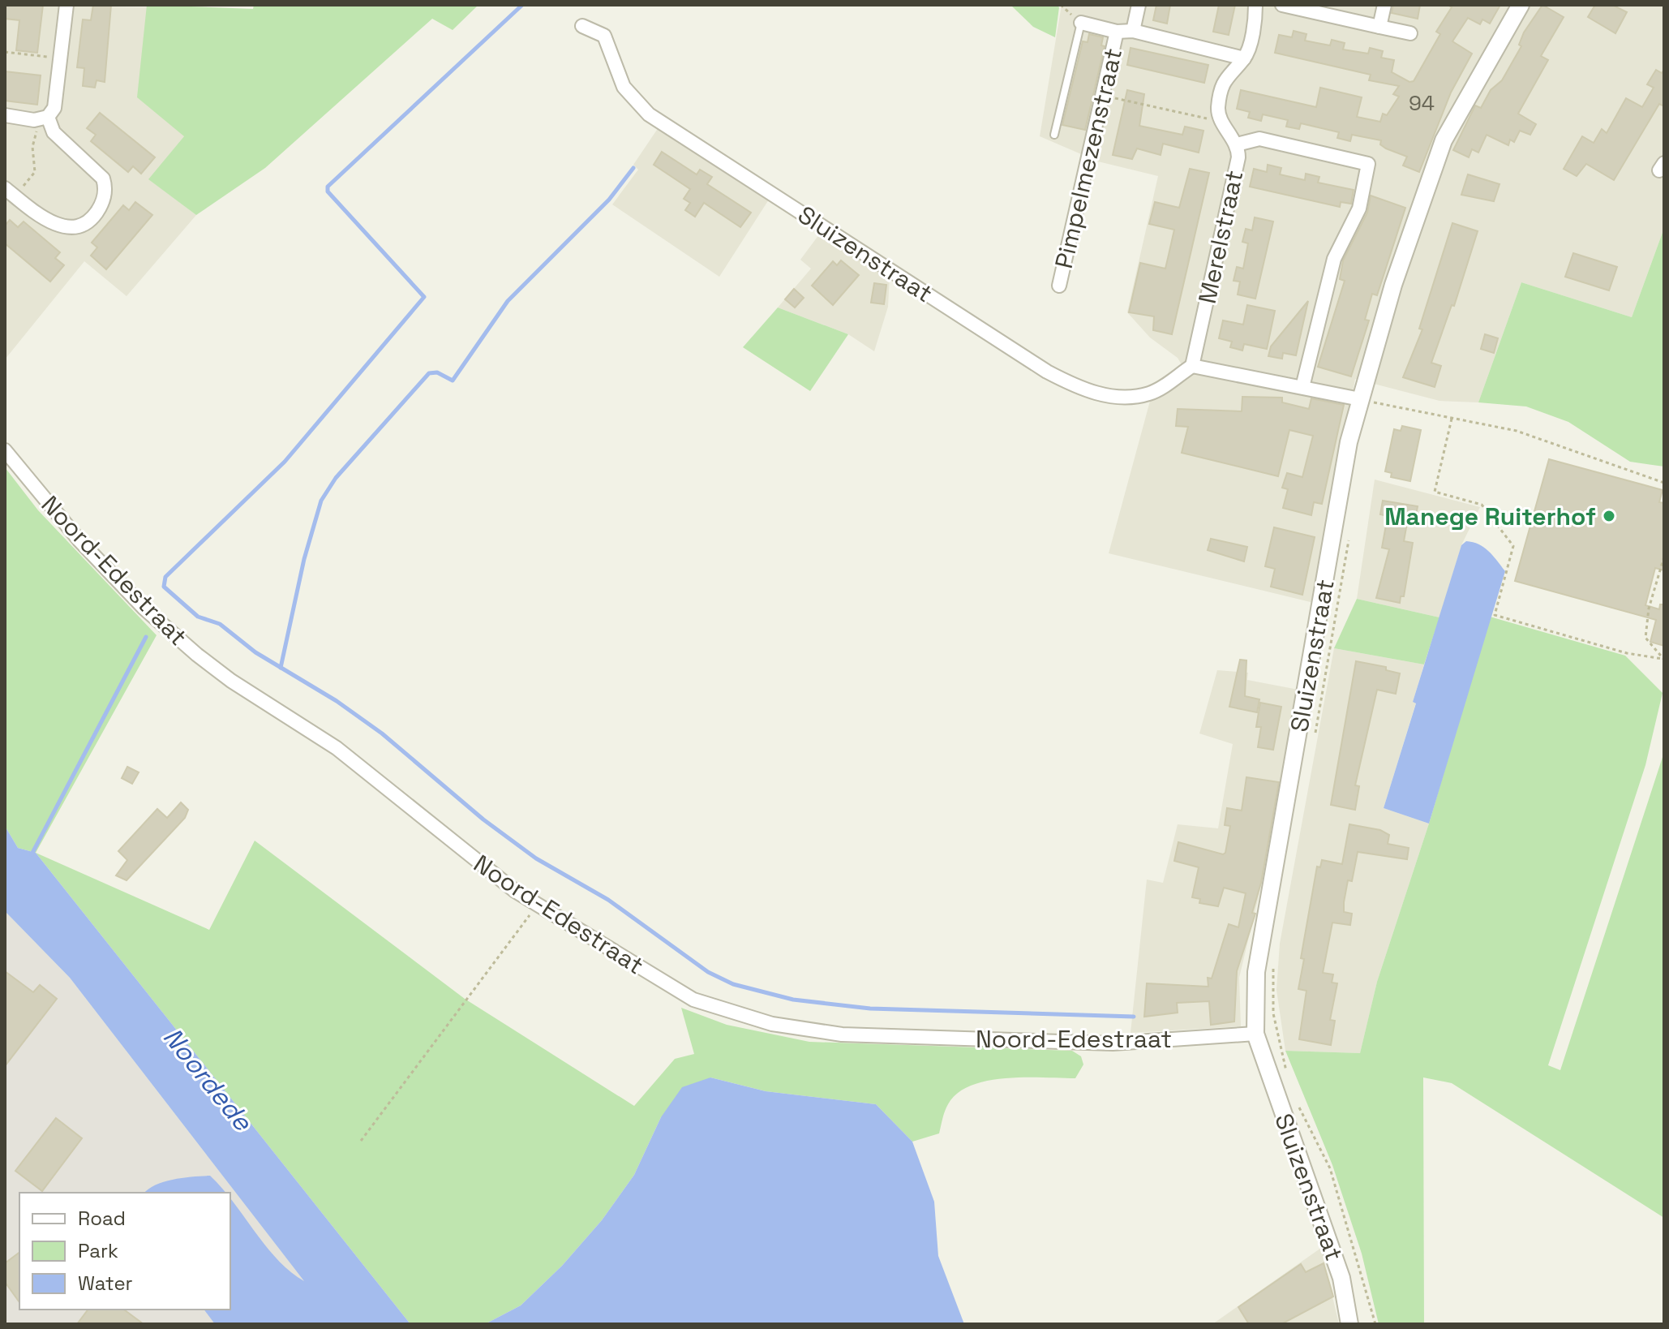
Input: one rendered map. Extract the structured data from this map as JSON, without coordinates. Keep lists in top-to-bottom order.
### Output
{
  "streets": {
    "street": [
      "Pimpelmezenstraat",
      "Merelstraat",
      "Sluizenstraat",
      "Noord-Edestraat"
    ]
  },
  "crossings": [
    ["Merelstraat", "Sluizenstraat"],
    ["Sluizenstraat", "Noord-Edestraat"]
  ],
  "water": ["Noordede"],
  "places": ["Manege Ruiterhof"],
  "house_numbers": ["94"],
  "legend": ["Road", "Park", "Water"]
}
